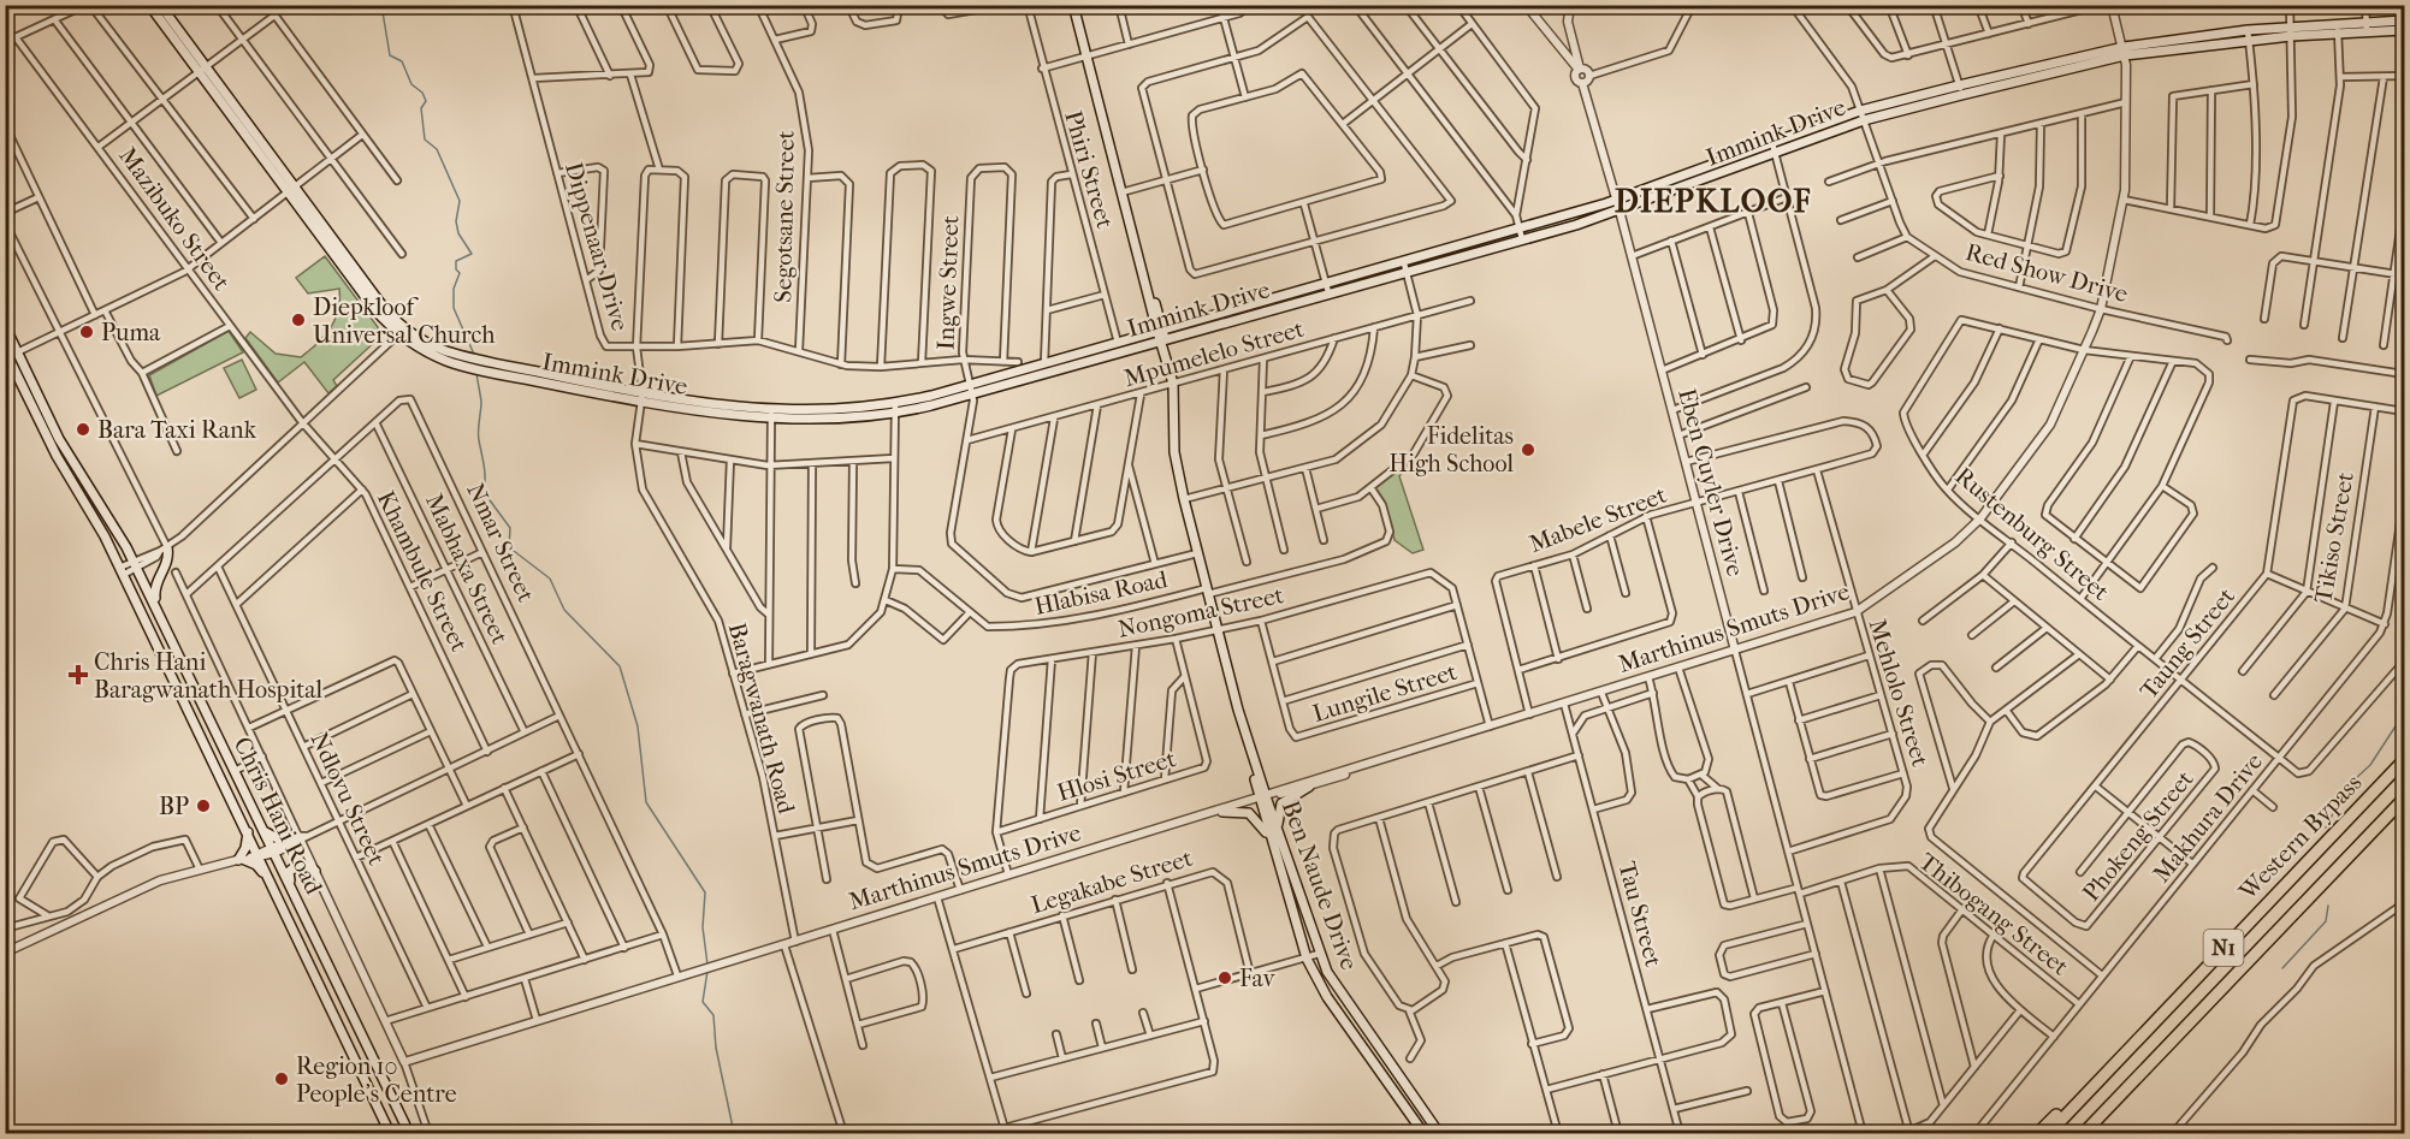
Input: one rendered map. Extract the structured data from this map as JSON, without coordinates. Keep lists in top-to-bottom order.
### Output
{
  "streets": {
    "highway": ["Western Bypass", "N1"],
    "main road": ["Immink Drive", "Chris Hani Road", "Ben Naude Drive"],
    "street": [
      "Phiri Street",
      "Segotsane Street",
      "Mazibuko Street",
      "Dippenaar Drive",
      "Red Show Drive",
      "Ingwe Street",
      "Mpumelelo Street",
      "Eben Cuyler Drive",
      "Mabele Street",
      "Rustenburg Street",
      "Tikiso Street",
      "Nmar Street",
      "Mabhaxa Street",
      "Khambule Street",
      "Hlabisa Road",
      "Nongoma Street",
      "Marthinus Smuts Drive",
      "Taung Street",
      "Lungile Street",
      "Mehlolo Street",
      "Baragwanath Road",
      "Hlosi Street",
      "Ndlovu Street",
      "Makhura Drive",
      "Phokeng Street",
      "Legakabe Street",
      "Tau Street",
      "Thibogang Street"
    ]
  },
  "crossings": [
    ["Immink Drive", "Phiri Street"],
    ["Immink Drive", "Ingwe Street"],
    ["Immink Drive", "Eben Cuyler Drive"],
    ["Immink Drive", "Marthinus Smuts Drive"],
    ["Immink Drive", "Baragwanath Road"],
    ["Immink Drive", "Ben Naude Drive"],
    ["Segotsane Street", "Dippenaar Drive"],
    ["Mazibuko Street", "Khambule Street"],
    ["Dippenaar Drive", "Ingwe Street"],
    ["Dippenaar Drive", "Baragwanath Road"],
    ["Red Show Drive", "Marthinus Smuts Drive"],
    ["Ingwe Street", "Mpumelelo Street"],
    ["Ingwe Street", "Ben Naude Drive"],
    ["Mpumelelo Street", "Ben Naude Drive"],
    ["Eben Cuyler Drive", "Mabele Street"],
    ["Eben Cuyler Drive", "Marthinus Smuts Drive"],
    ["Eben Cuyler Drive", "Mehlolo Street"],
    ["Eben Cuyler Drive", "Thibogang Street"],
    ["Mabele Street", "Mehlolo Street"],
    ["Rustenburg Street", "Marthinus Smuts Drive"],
    ["Rustenburg Street", "Taung Street"],
    ["Rustenburg Street", "Makhura Drive"],
    ["Nmar Street", "Mabhaxa Street"],
    ["Nmar Street", "Khambule Street"],
    ["Nmar Street", "Ndlovu Street"],
    ["Hlabisa Road", "Ben Naude Drive"],
    ["Nongoma Street", "Marthinus Smuts Drive"],
    ["Nongoma Street", "Lungile Street"],
    ["Nongoma Street", "Hlosi Street"],
    ["Nongoma Street", "Ben Naude Drive"],
    ["Marthinus Smuts Drive", "Mehlolo Street"],
    ["Marthinus Smuts Drive", "Baragwanath Road"],
    ["Marthinus Smuts Drive", "Ben Naude Drive"],
    ["Marthinus Smuts Drive", "Tau Street"],
    ["Taung Street", "Phokeng Street"],
    ["Makhura Drive", "Thibogang Street"]
  ],
  "districts": ["DIEPKLOOF"],
  "places": {
    "other": [
      "Diepkloof Universal Church",
      "Puma",
      "Bara Taxi Rank",
      "Fidelitas High School",
      "BP",
      "Fav",
      "Region 10 People's Centre"
    ],
    "health": ["Chris Hani Baragwanath Hospital"]
  }
}
